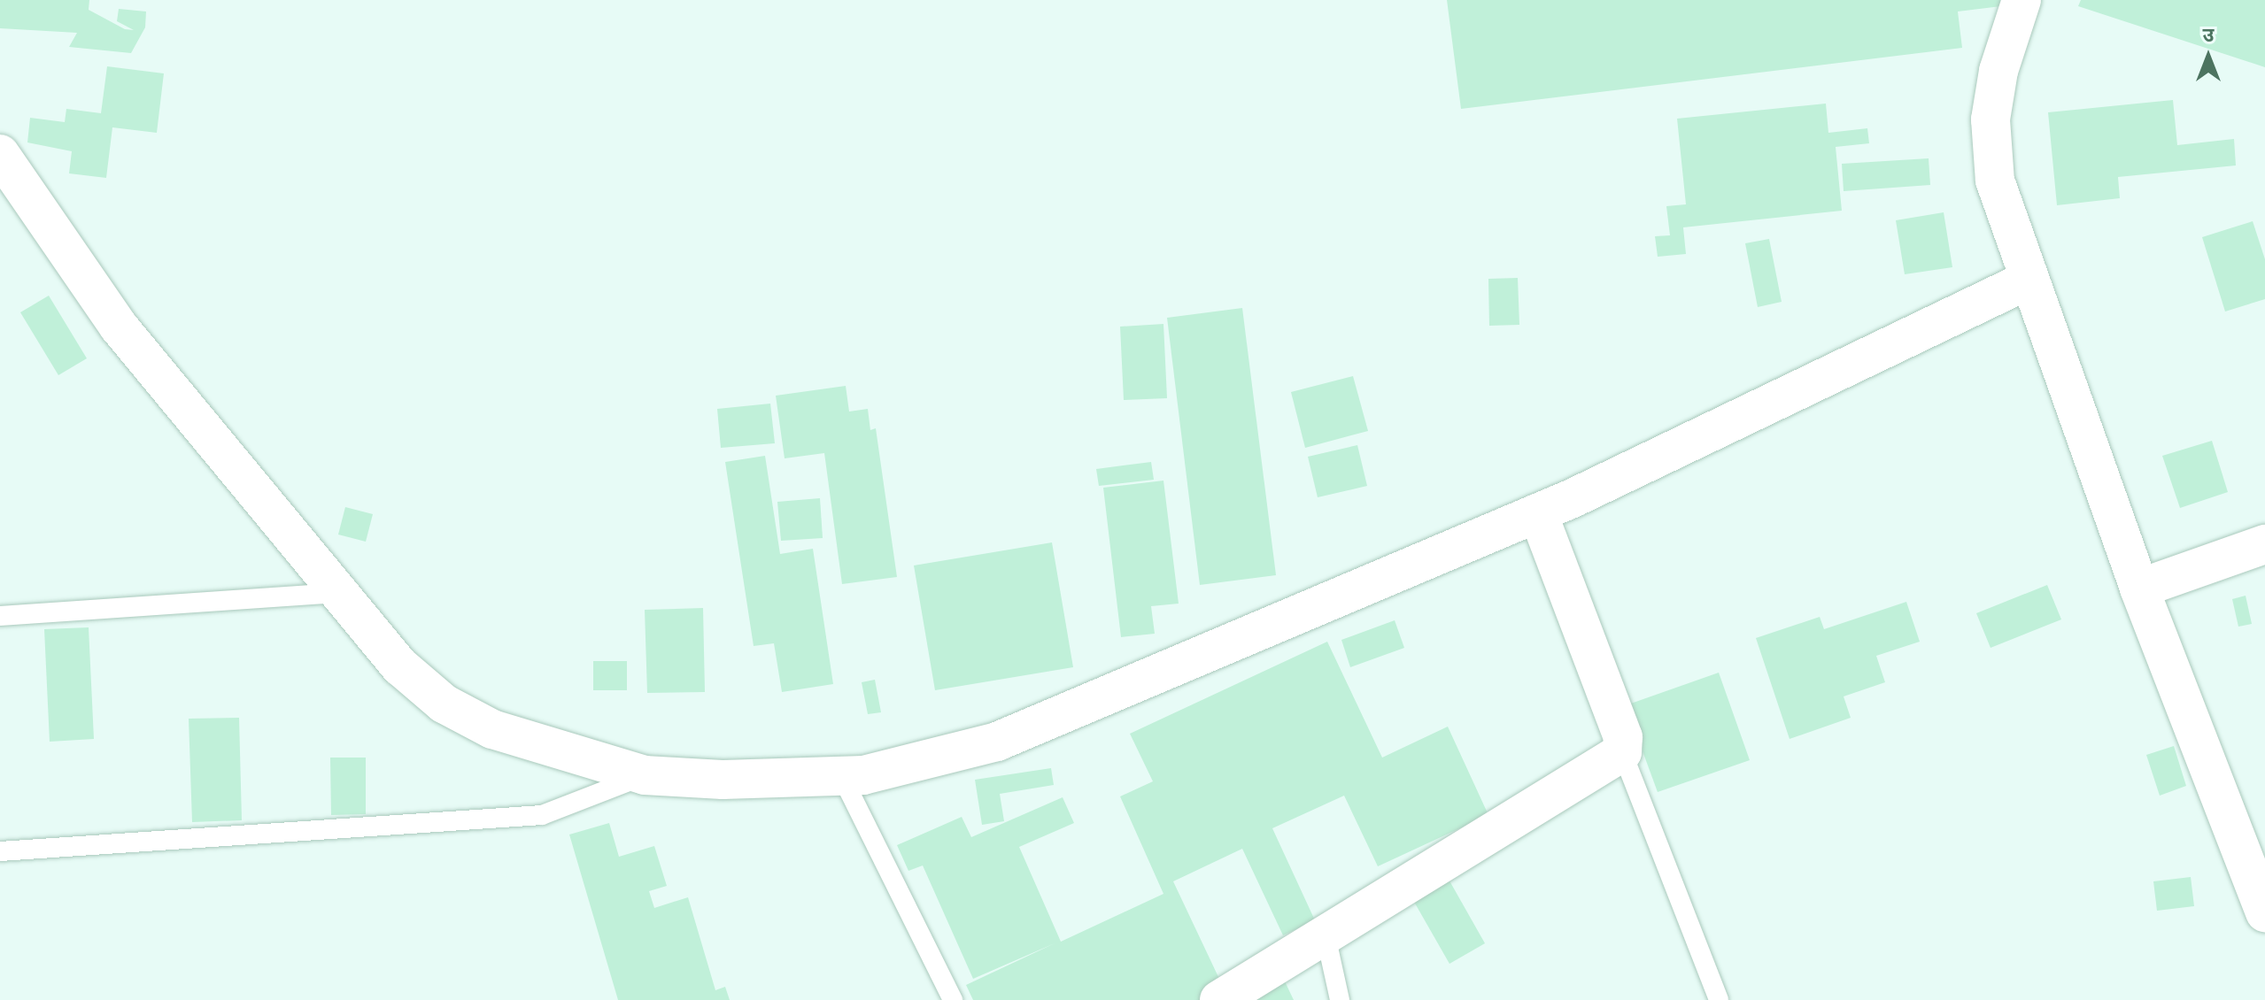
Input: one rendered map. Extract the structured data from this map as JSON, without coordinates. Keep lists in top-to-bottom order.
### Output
{
  "north": "top"
}
